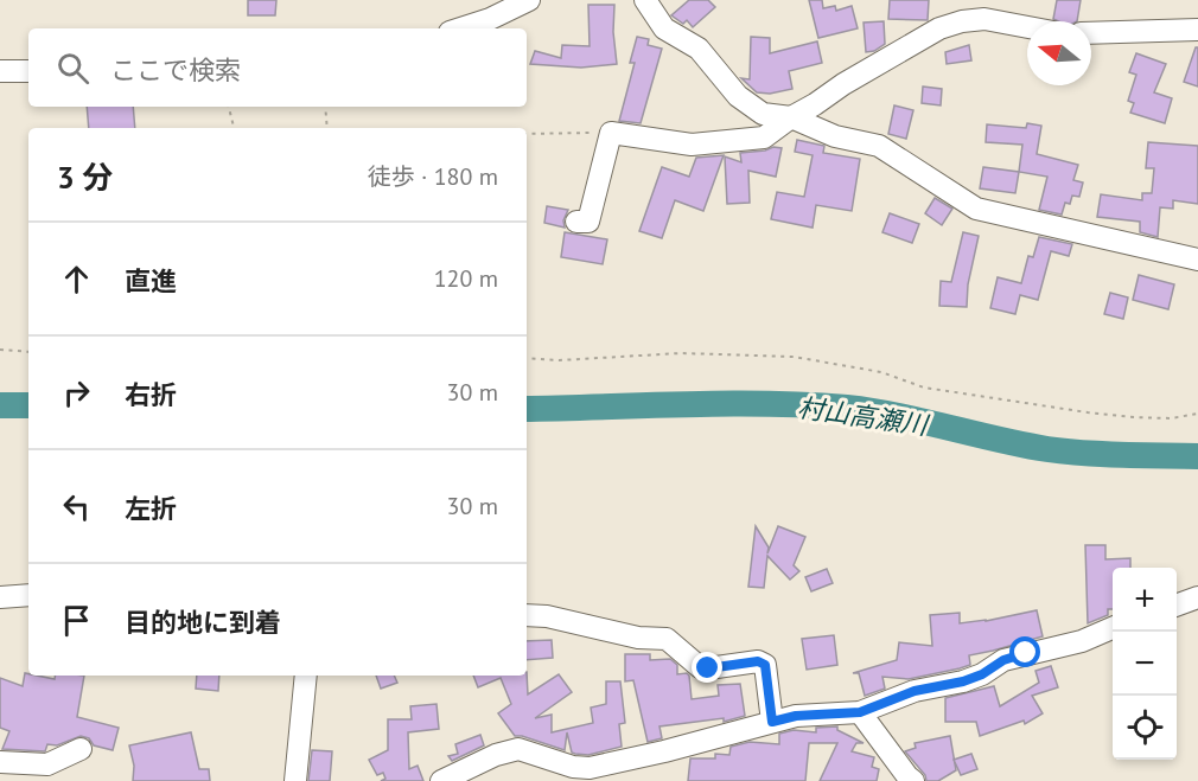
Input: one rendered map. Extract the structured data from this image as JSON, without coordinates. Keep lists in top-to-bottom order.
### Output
{
  "water": ["村山高瀬川"],
  "north": "left",
  "page": {
    "search": "ここで検索",
    "heading": ["3 分", "徒歩 · 180 m"],
    "list": [
      ["直進", "120 m"],
      ["右折", "30 m"],
      ["左折", "30 m"],
      "目的地に到着"
    ],
    "map_buttons": ["+", "−"]
  }
}
